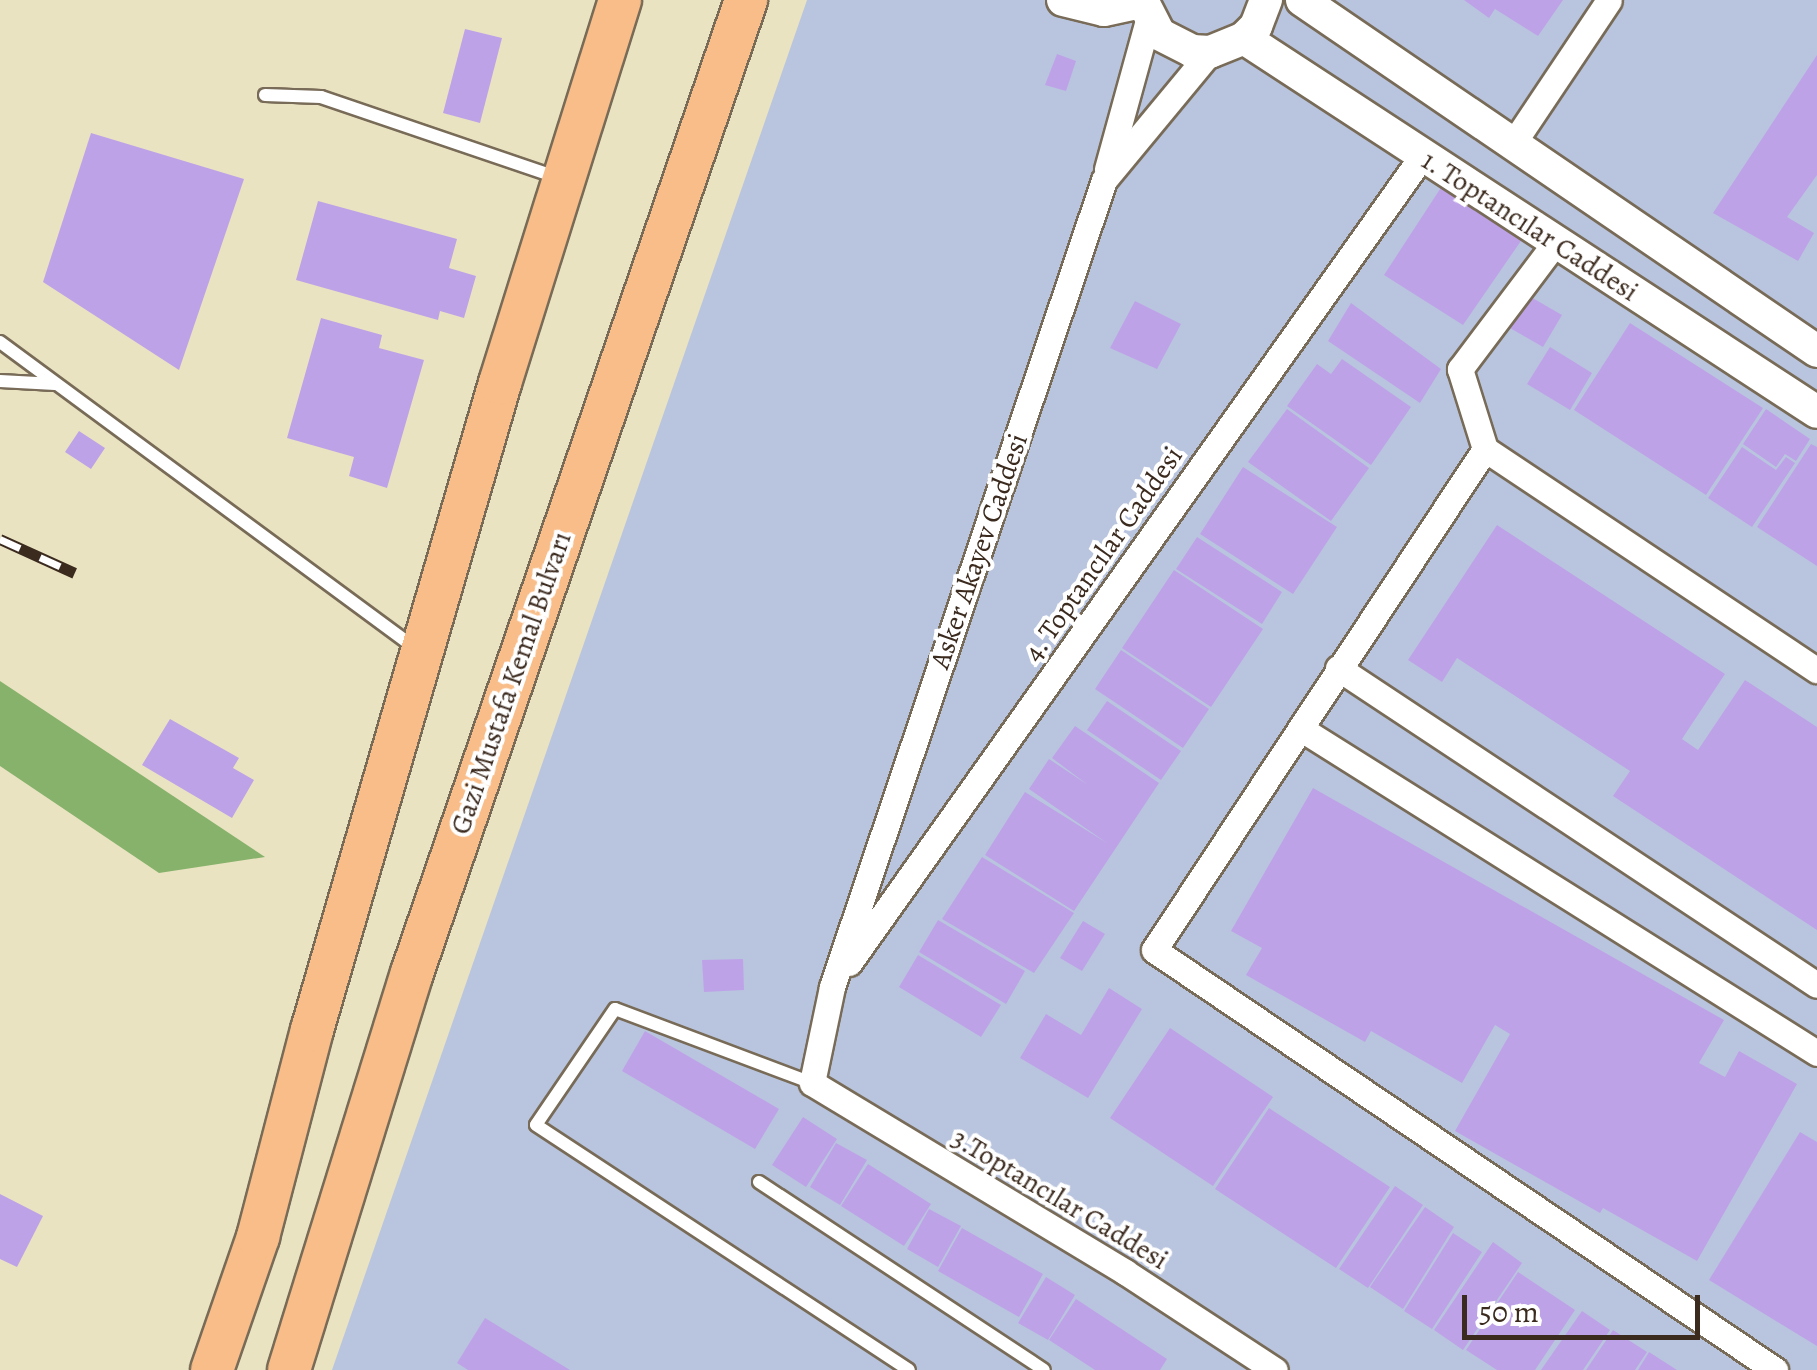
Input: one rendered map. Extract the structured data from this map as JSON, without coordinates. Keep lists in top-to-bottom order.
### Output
{
  "streets": {
    "highway": ["Gazi Mustafa Kemal Bulvarı"],
    "street": [
      "1. Toptancılar Caddesi",
      "Asker Akayev Caddesi",
      "4. Toptancılar Caddesi",
      "3.Toptancılar Caddesi"
    ]
  },
  "crossings": [
    ["1. Toptancılar Caddesi", "Asker Akayev Caddesi"],
    ["1. Toptancılar Caddesi", "4. Toptancılar Caddesi"],
    ["Asker Akayev Caddesi", "4. Toptancılar Caddesi"],
    ["Asker Akayev Caddesi", "3.Toptancılar Caddesi"]
  ],
  "scale_bar": "50 m"
}
